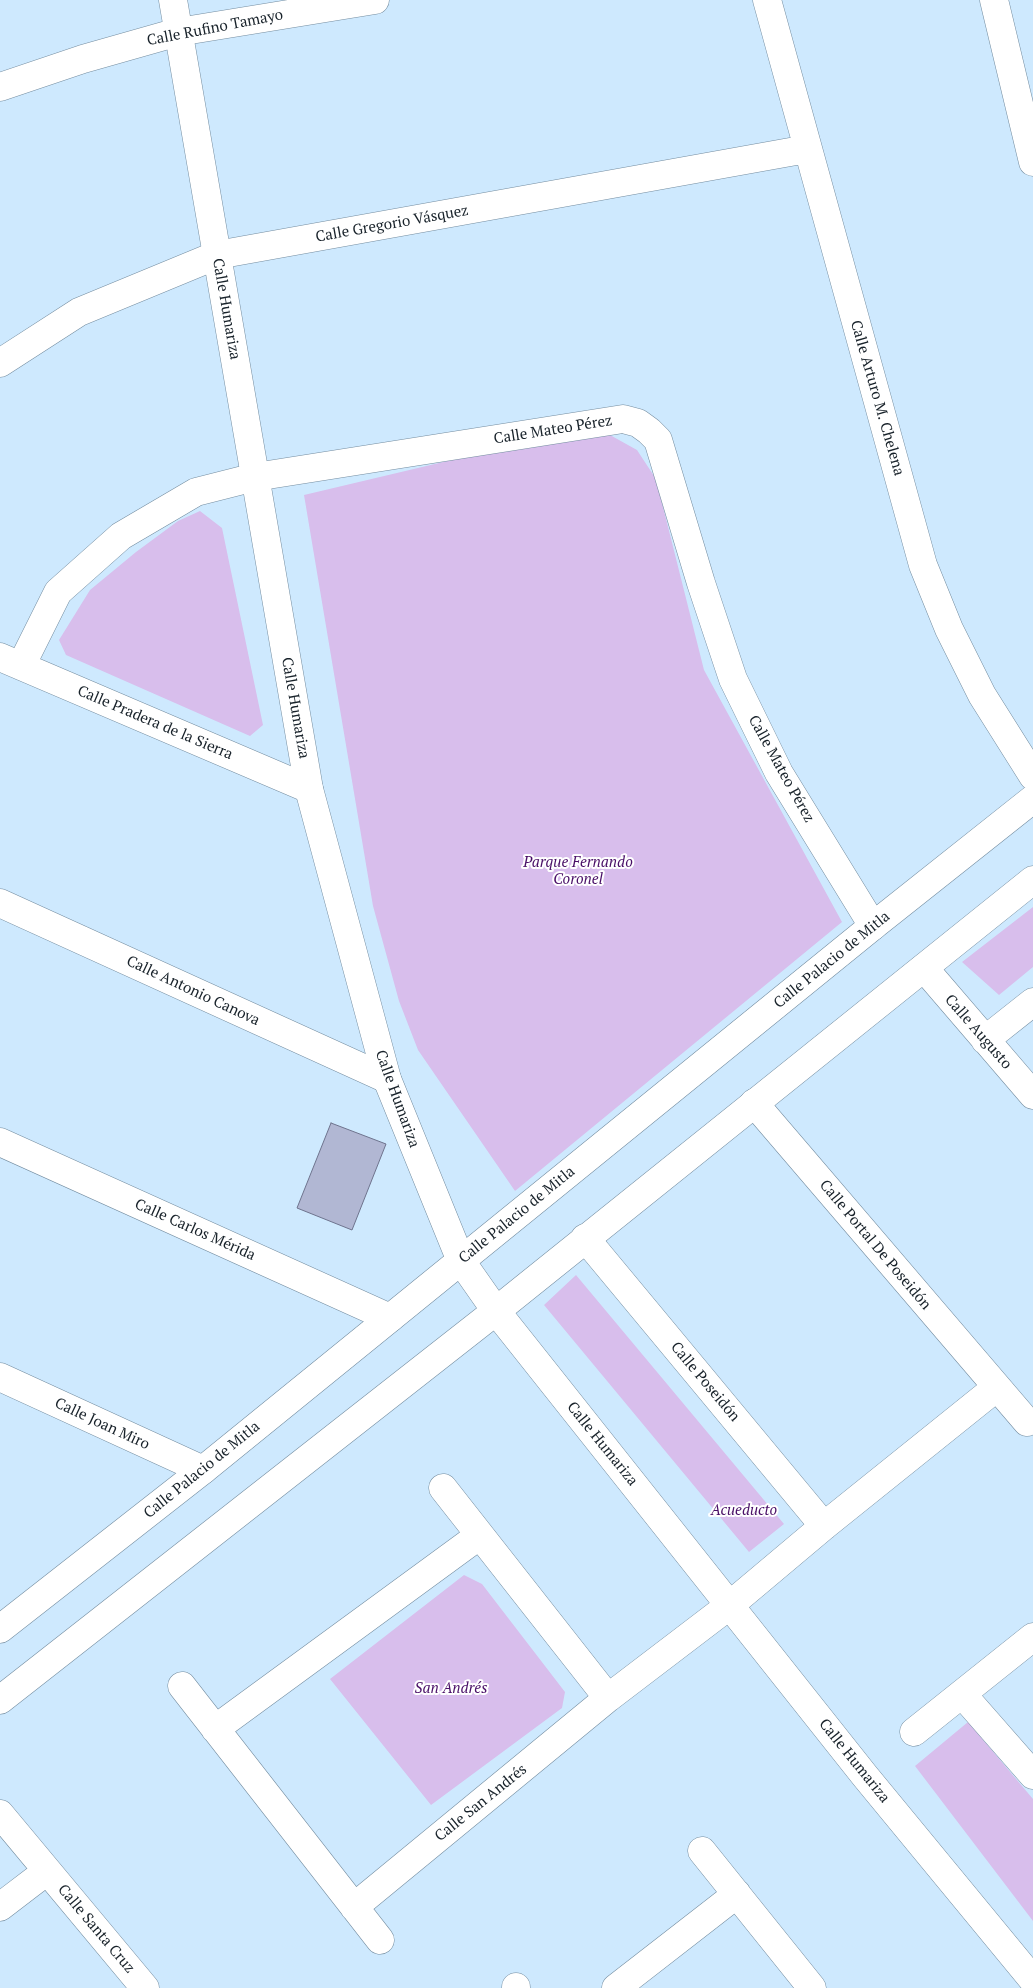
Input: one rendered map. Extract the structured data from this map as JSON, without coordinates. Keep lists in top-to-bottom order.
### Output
{
  "streets": {
    "street": [
      "Calle Rufino Tamayo",
      "Calle Gregorio Vásquez",
      "Calle Humariza",
      "Calle Arturo M. Chelena",
      "Calle Mateo Pérez",
      "Calle Pradera de la Sierra",
      "Calle Palacio de Mitla",
      "Calle Antonio Canova",
      "Calle Augusto",
      "Calle Carlos Mérida",
      "Calle Portal De Poseidón",
      "Calle Poseidón",
      "Calle Joan Miro",
      "Calle San Andrés",
      "Calle Santa Cruz"
    ]
  },
  "crossings": [
    ["Calle Rufino Tamayo", "Calle Humariza"],
    ["Calle Gregorio Vásquez", "Calle Humariza"],
    ["Calle Gregorio Vásquez", "Calle Arturo M. Chelena"],
    ["Calle Humariza", "Calle Mateo Pérez"],
    ["Calle Humariza", "Calle Pradera de la Sierra"],
    ["Calle Humariza", "Calle Palacio de Mitla"],
    ["Calle Humariza", "Calle Antonio Canova"],
    ["Calle Humariza", "Calle San Andrés"],
    ["Calle Mateo Pérez", "Calle Pradera de la Sierra"],
    ["Calle Mateo Pérez", "Calle Palacio de Mitla"],
    ["Calle Palacio de Mitla", "Calle Carlos Mérida"],
    ["Calle Palacio de Mitla", "Calle Joan Miro"]
  ],
  "parks": ["Parque Fernando Coronel", "Acueducto", "San Andrés"]
}
